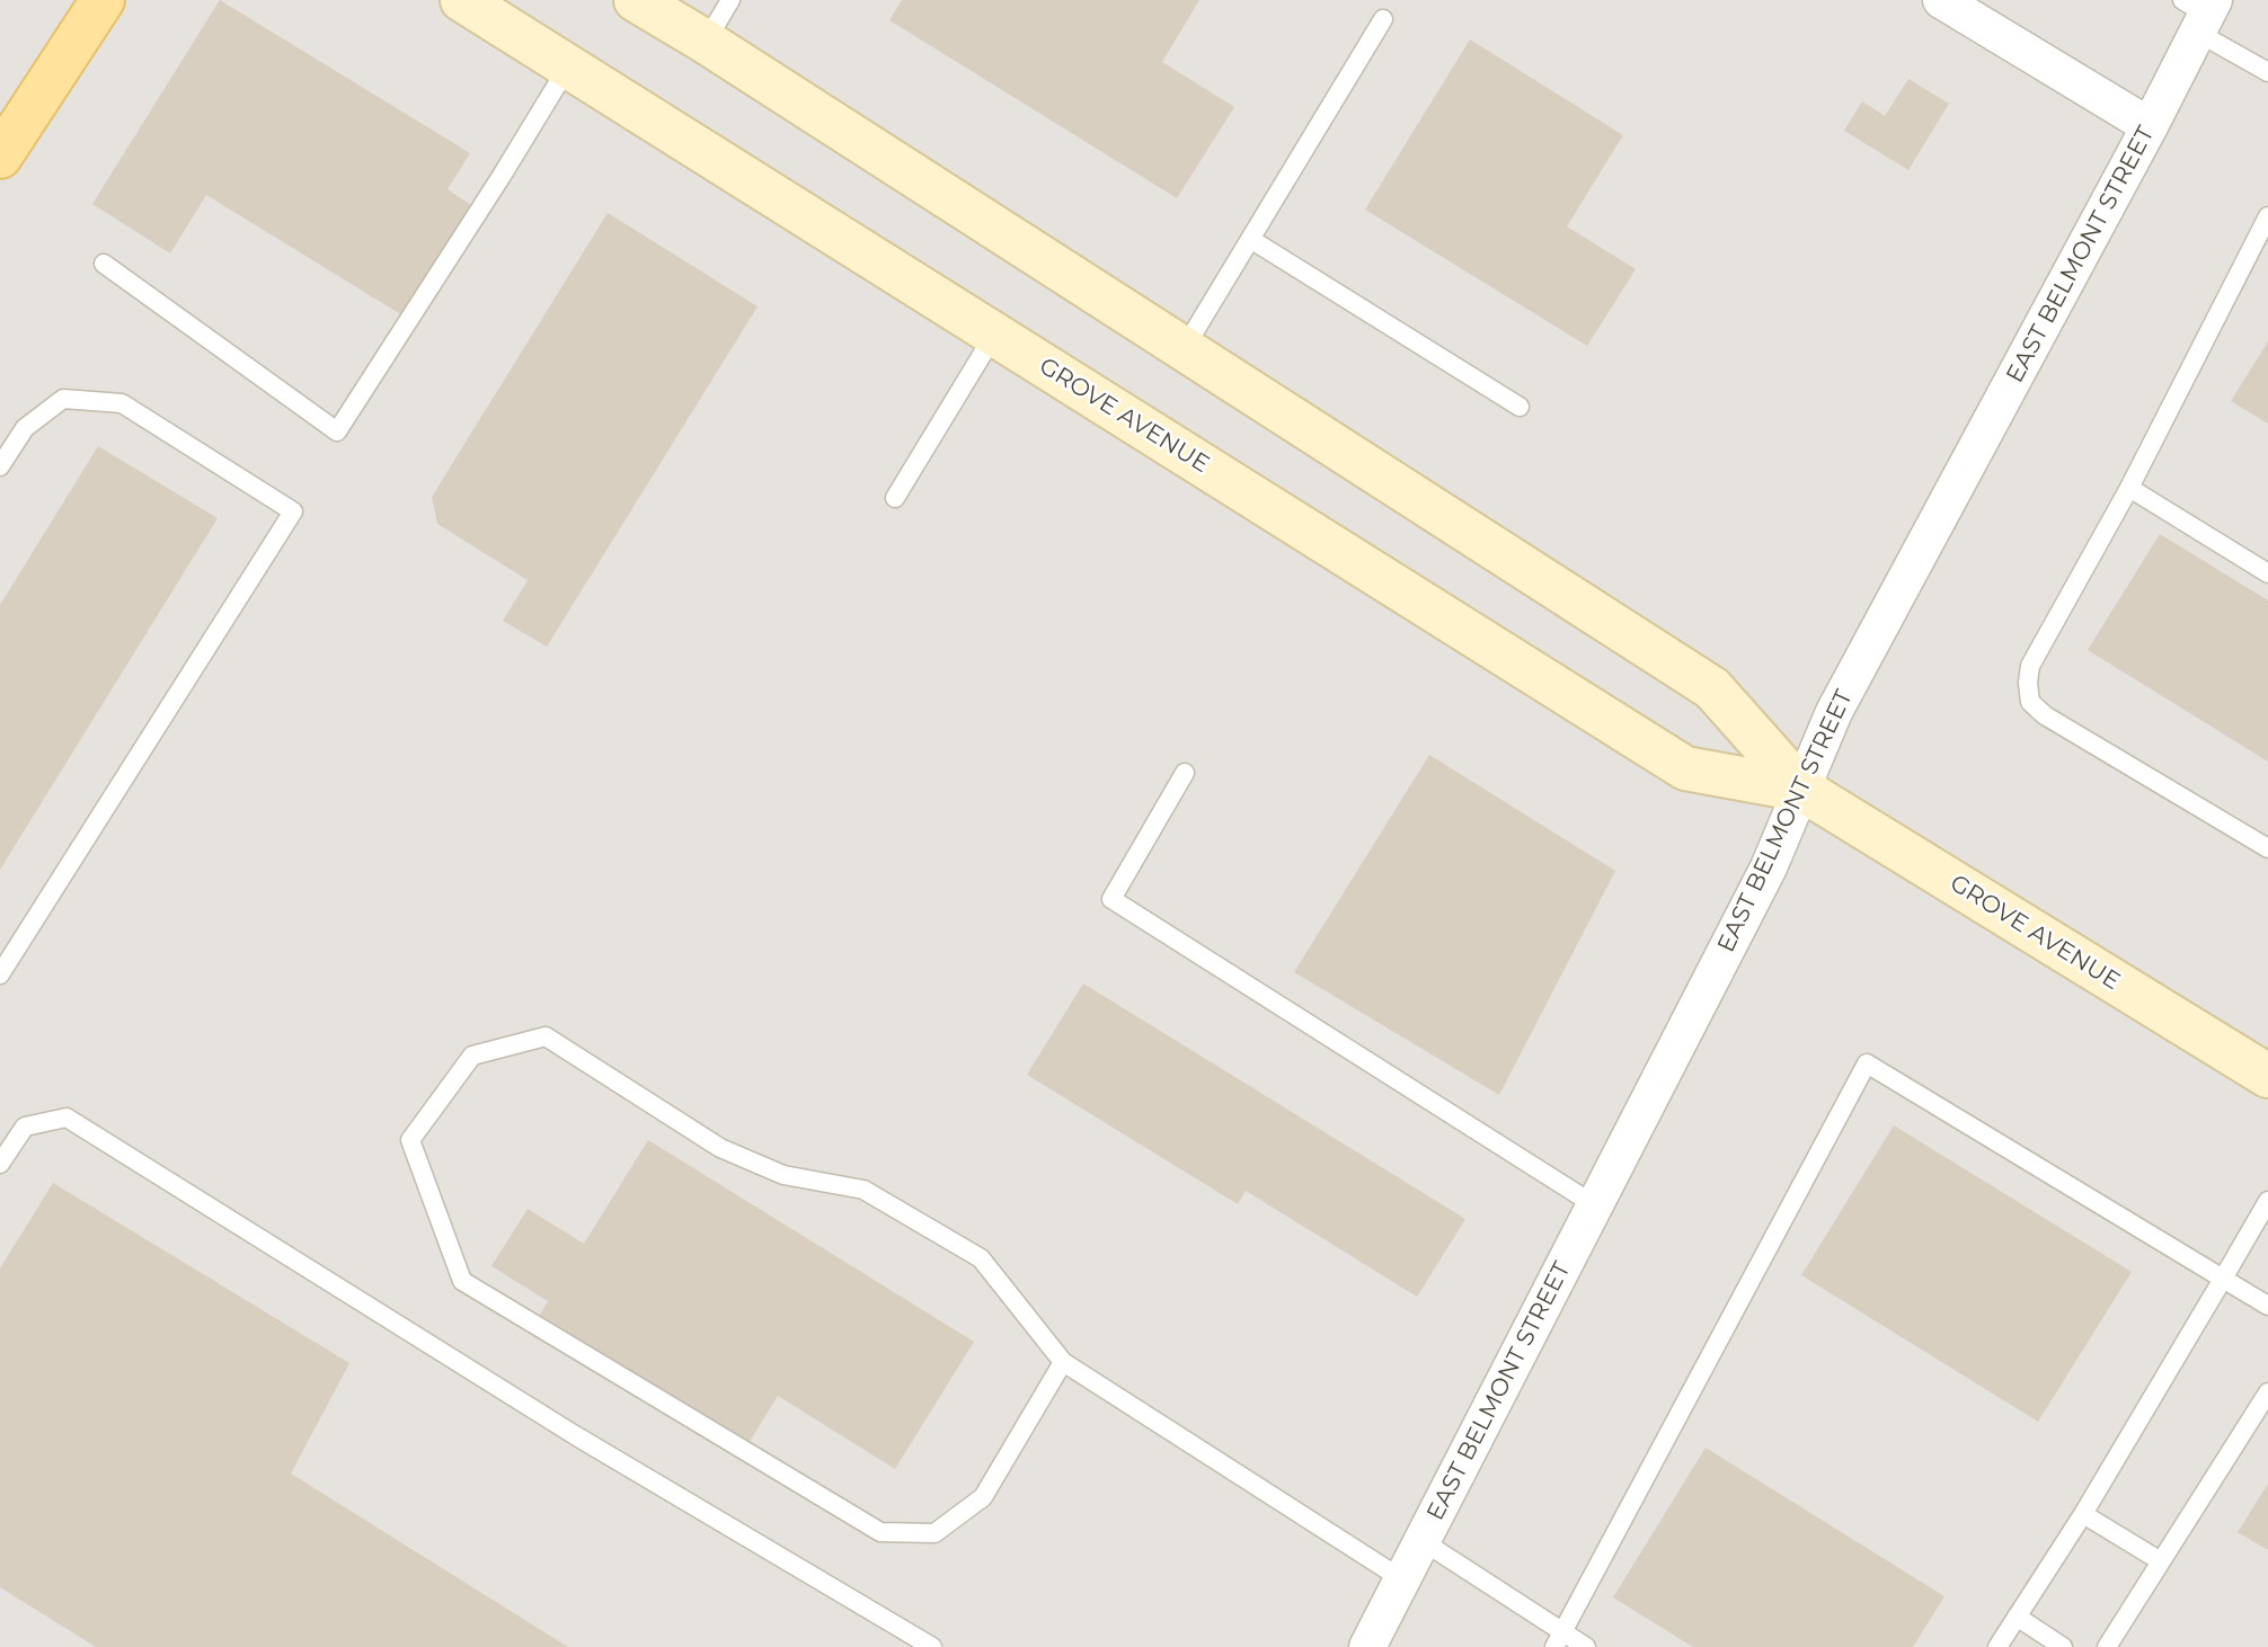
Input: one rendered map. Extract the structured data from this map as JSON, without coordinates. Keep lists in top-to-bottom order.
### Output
{
  "streets": {
    "main road": ["GROVE AVENUE"],
    "street": ["EAST BELMONT STREET"]
  },
  "crossings": [
    ["EAST BELMONT STREET", "GROVE AVENUE"]
  ]
}
